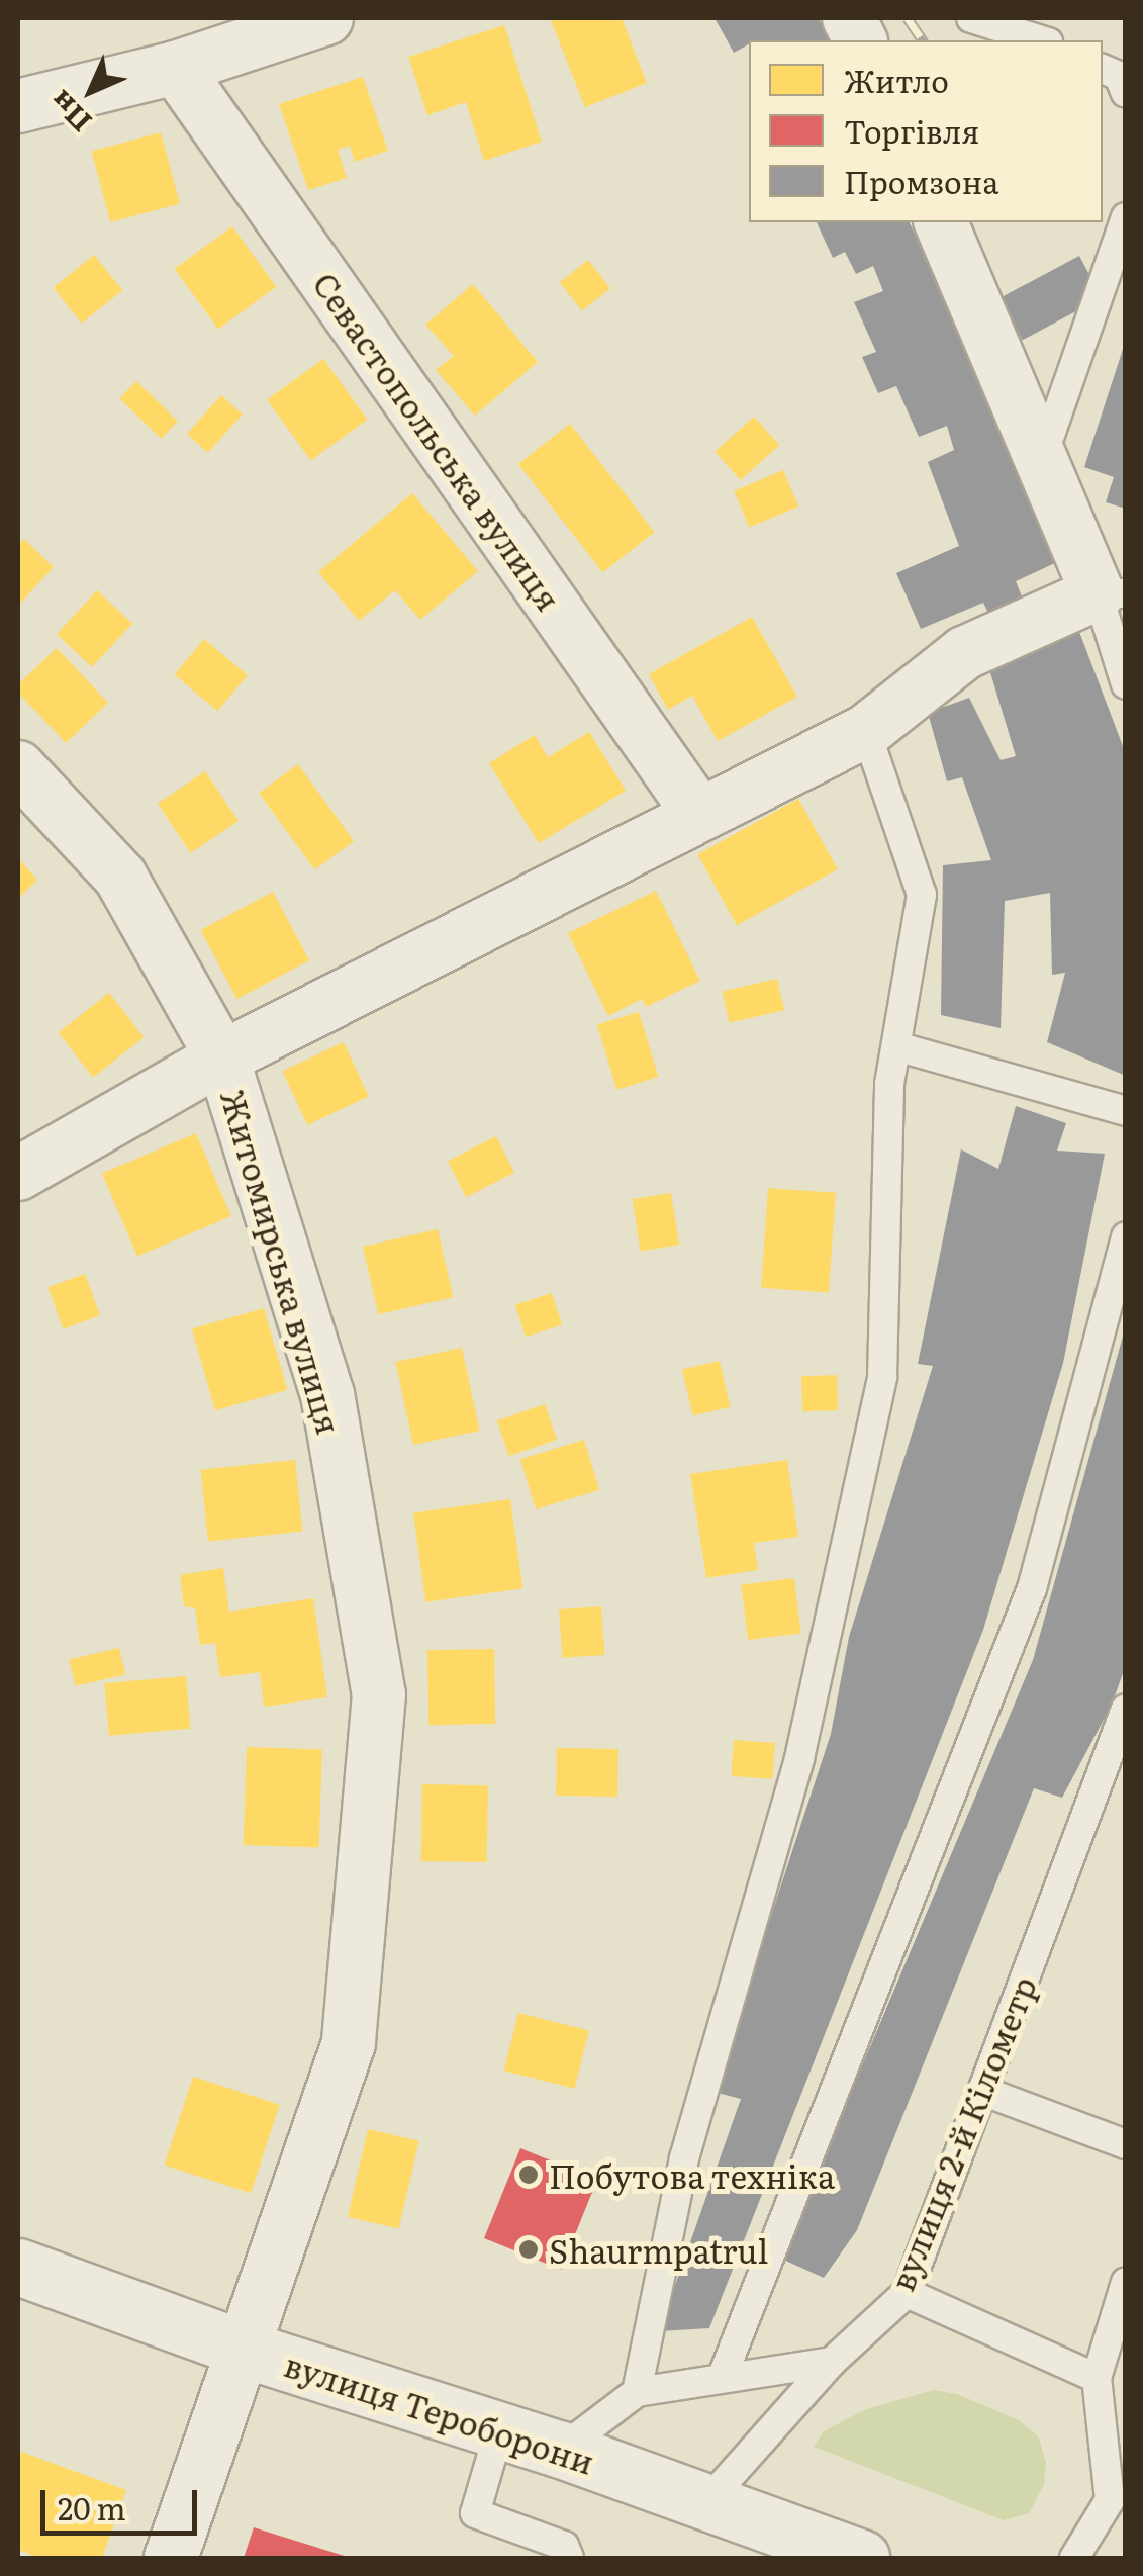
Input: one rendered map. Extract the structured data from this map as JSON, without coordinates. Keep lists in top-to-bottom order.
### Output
{
  "streets": {
    "main road": ["вулиця Тероборони"],
    "street": ["Севастопольська вулиця", "Житомирська вулиця"],
    "lane": ["вулиця 2-й Кілометр"]
  },
  "crossings": [
    ["Житомирська вулиця", "вулиця Тероборони"],
    ["вулиця 2-й Кілометр", "вулиця Тероборони"]
  ],
  "places": ["Побутова техніка", "Shaurmpatrul"],
  "legend": ["Житло", "Торгівля", "Промзона"],
  "scale_bar": "20 m",
  "north": "bottom left"
}
